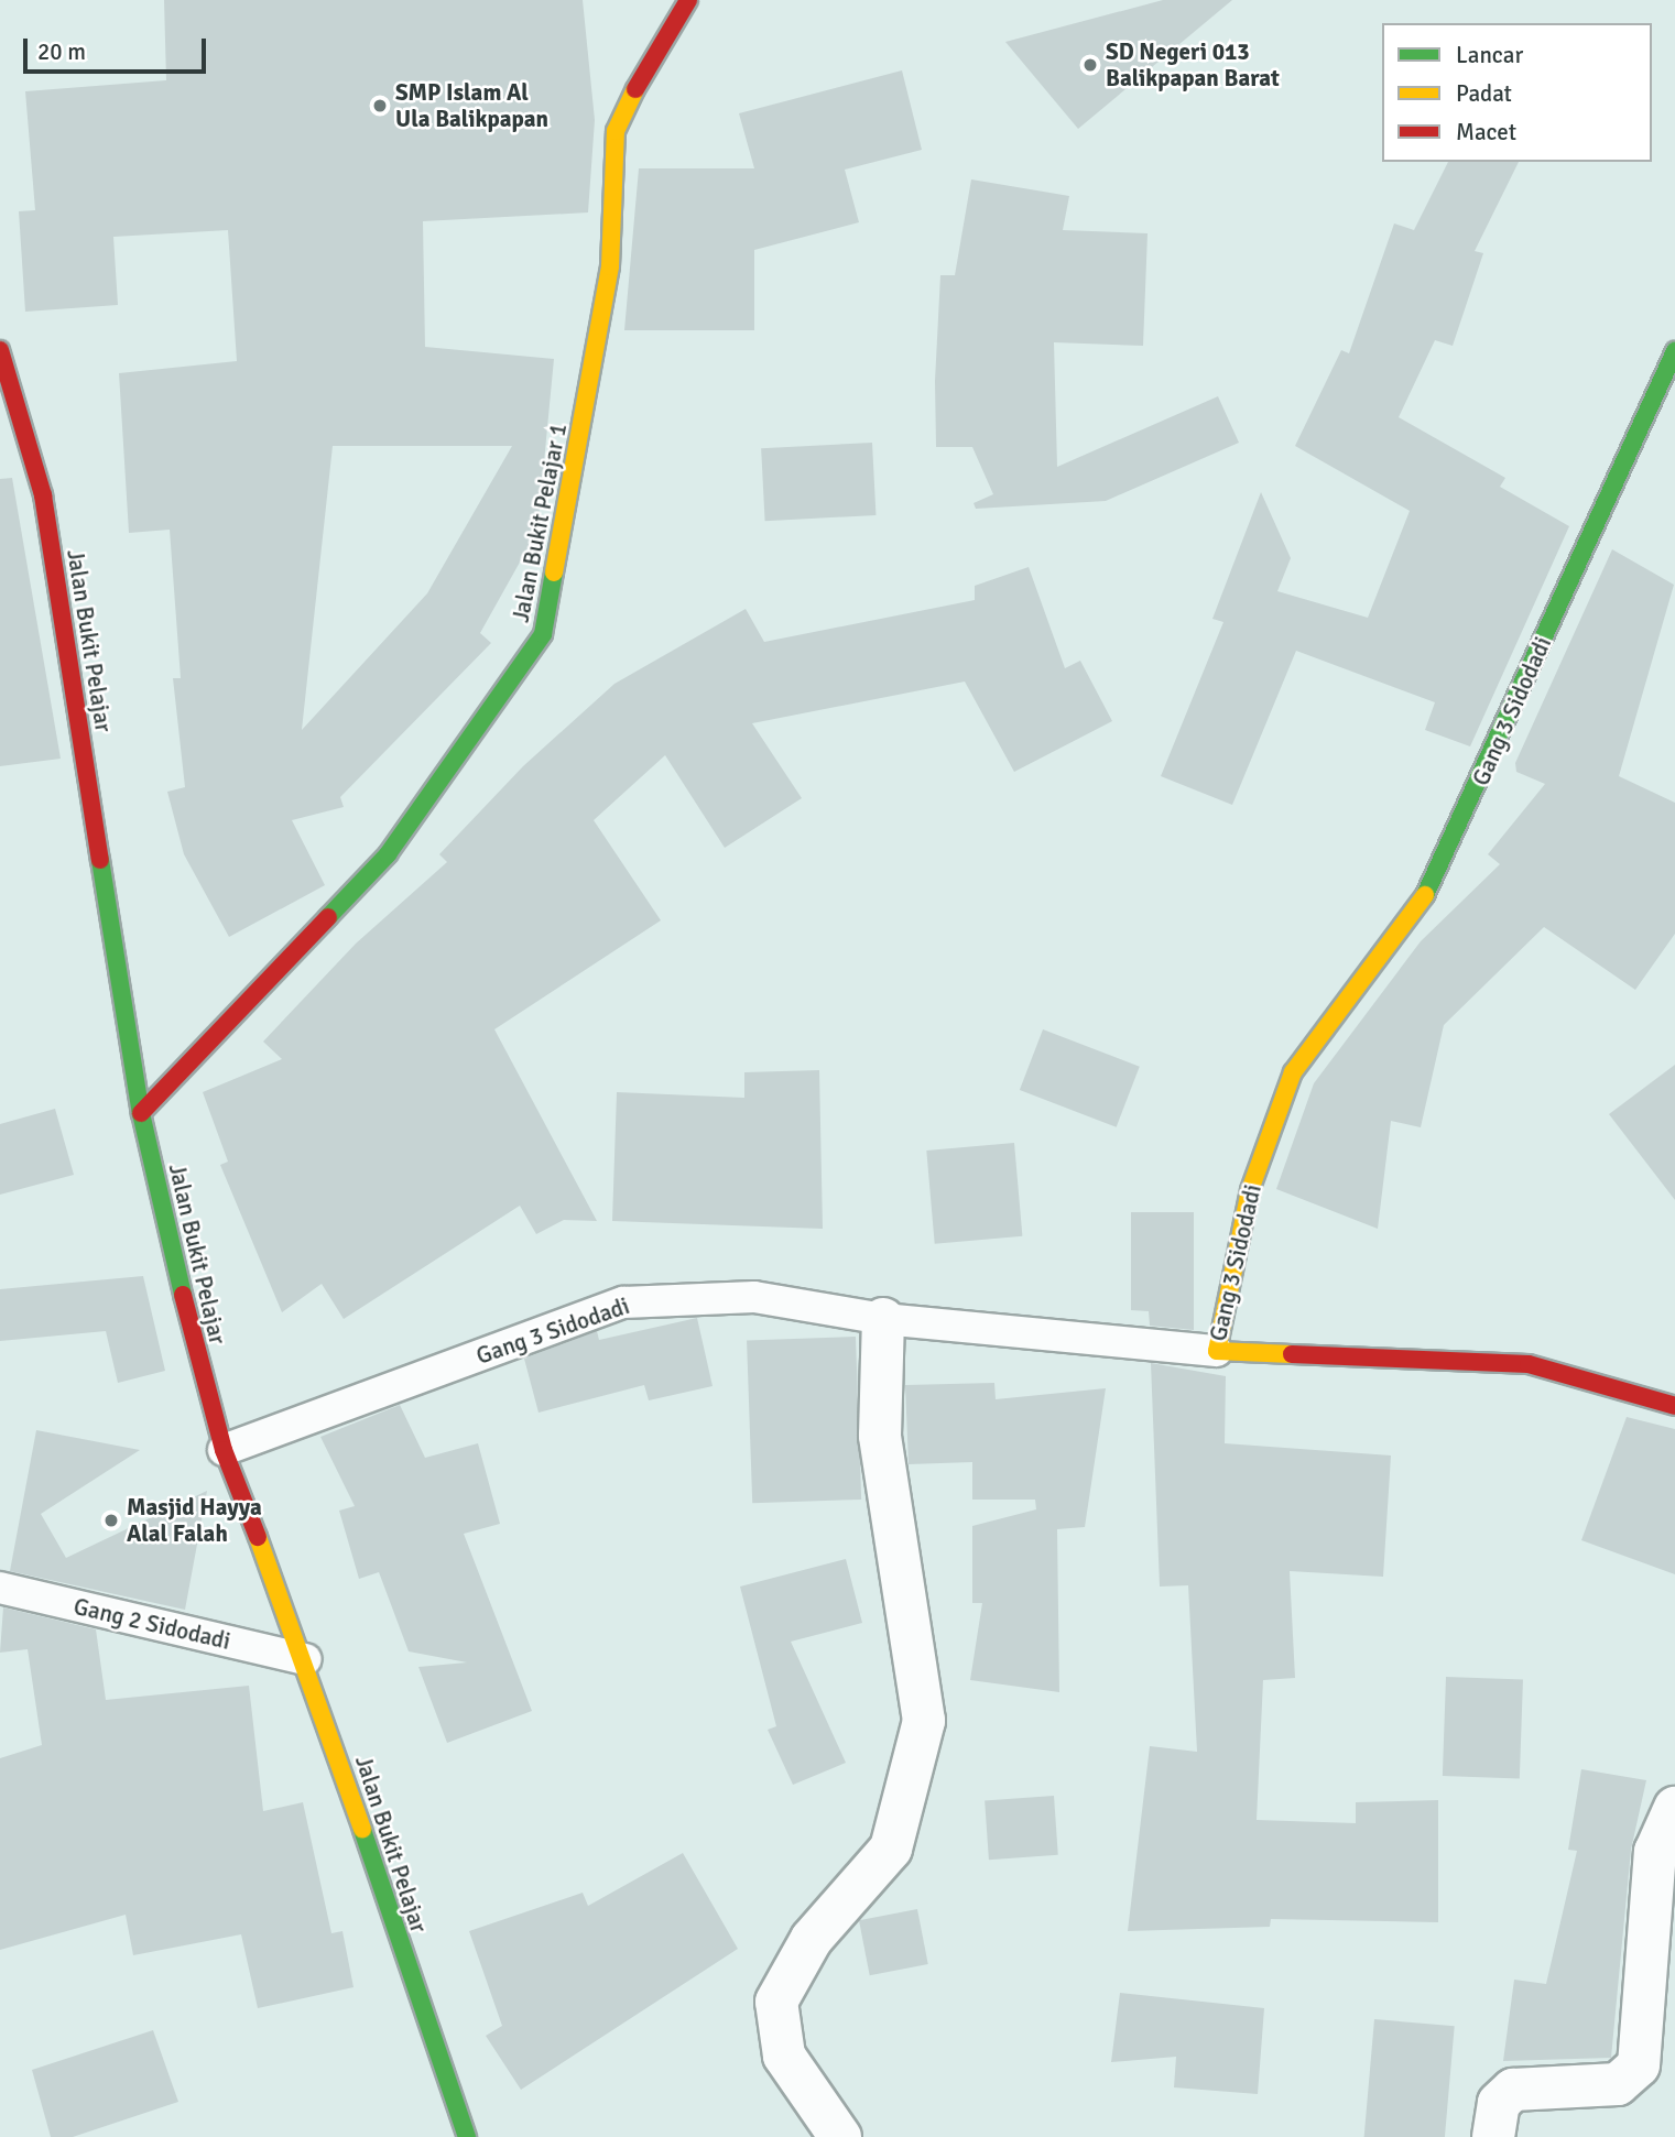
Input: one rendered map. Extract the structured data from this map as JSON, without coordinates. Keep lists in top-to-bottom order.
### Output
{
  "streets": {
    "street": ["Jalan Bukit Pelajar 1", "Jalan Bukit Pelajar", "Gang 3 Sidodadi"],
    "lane": ["Gang 2 Sidodadi"]
  },
  "crossings": [
    ["Jalan Bukit Pelajar 1", "Jalan Bukit Pelajar"],
    ["Jalan Bukit Pelajar", "Gang 3 Sidodadi"],
    ["Jalan Bukit Pelajar", "Gang 2 Sidodadi"]
  ],
  "places": ["SD Negeri 013 Balikpapan Barat", "SMP Islam Al Ula Balikpapan", "Masjid Hayya Alal Falah"],
  "legend": ["Lancar", "Padat", "Macet"],
  "scale_bar": "20 m"
}
